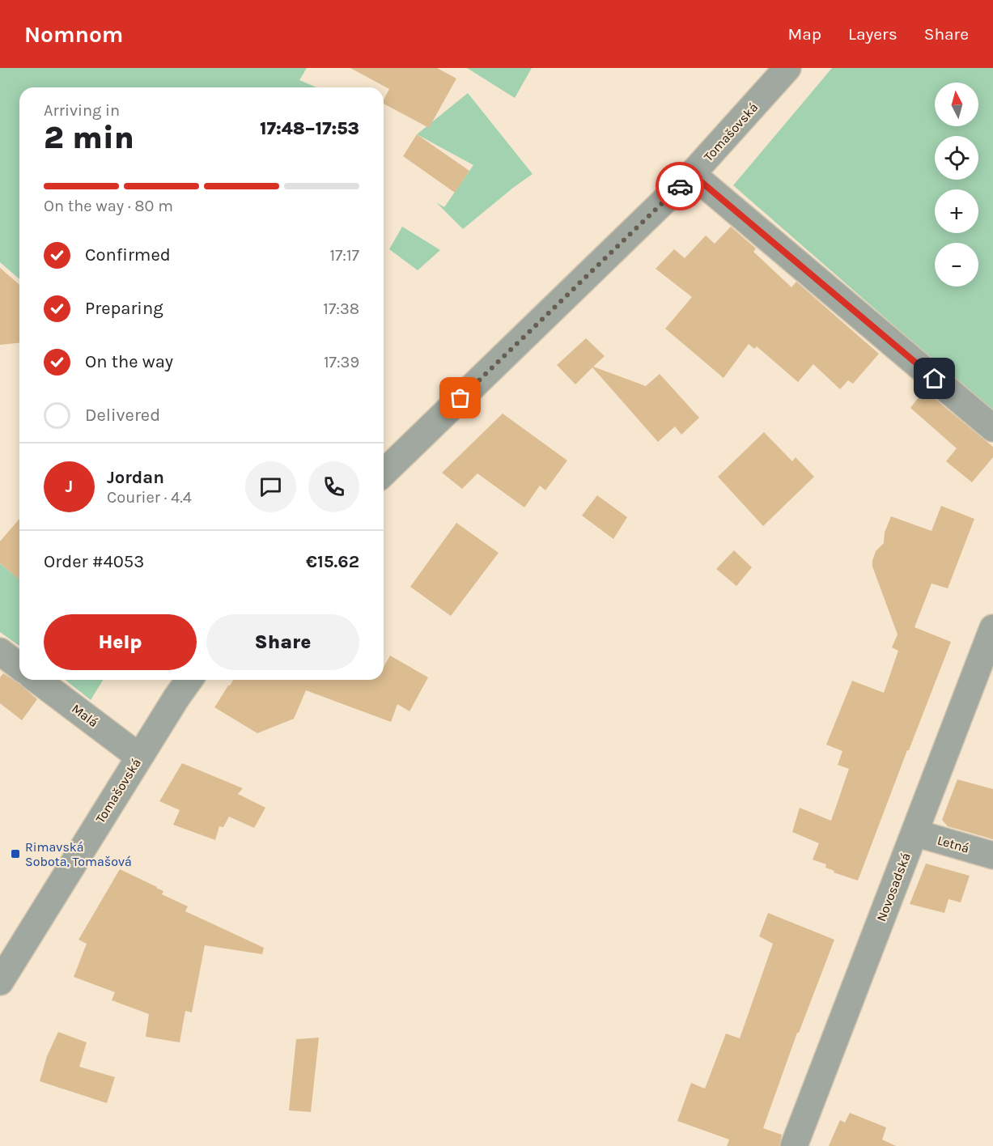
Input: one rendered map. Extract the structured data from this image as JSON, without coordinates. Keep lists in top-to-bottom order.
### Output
{
  "streets": {
    "street": [
      "Tomašovská",
      "Malá",
      "Letná",
      "Novosadská"
    ]
  },
  "crossings": [
    ["Tomašovská", "Malá"],
    ["Letná", "Novosadská"]
  ],
  "places": {
    "transit": ["Rimavská Sobota, Tomašová"]
  },
  "north": "top",
  "page": {
    "header": "Nomnom",
    "nav": ["Map", "Layers", "Share"],
    "map_buttons": ["+", "−"],
    "heading": ["2 min", "Arriving in", "17:48–17:53"],
    "panel": [
      "Jordan",
      "Courier · 4.4",
      "Order #4053",
      "€15.62"
    ],
    "bar": "On the way · 80 m",
    "list": [
      ["Confirmed", "17:17"],
      ["Preparing", "17:38"],
      ["On the way", "17:39"],
      "Delivered"
    ],
    "round": "J",
    "buttons": ["Help", "Share"]
  }
}
